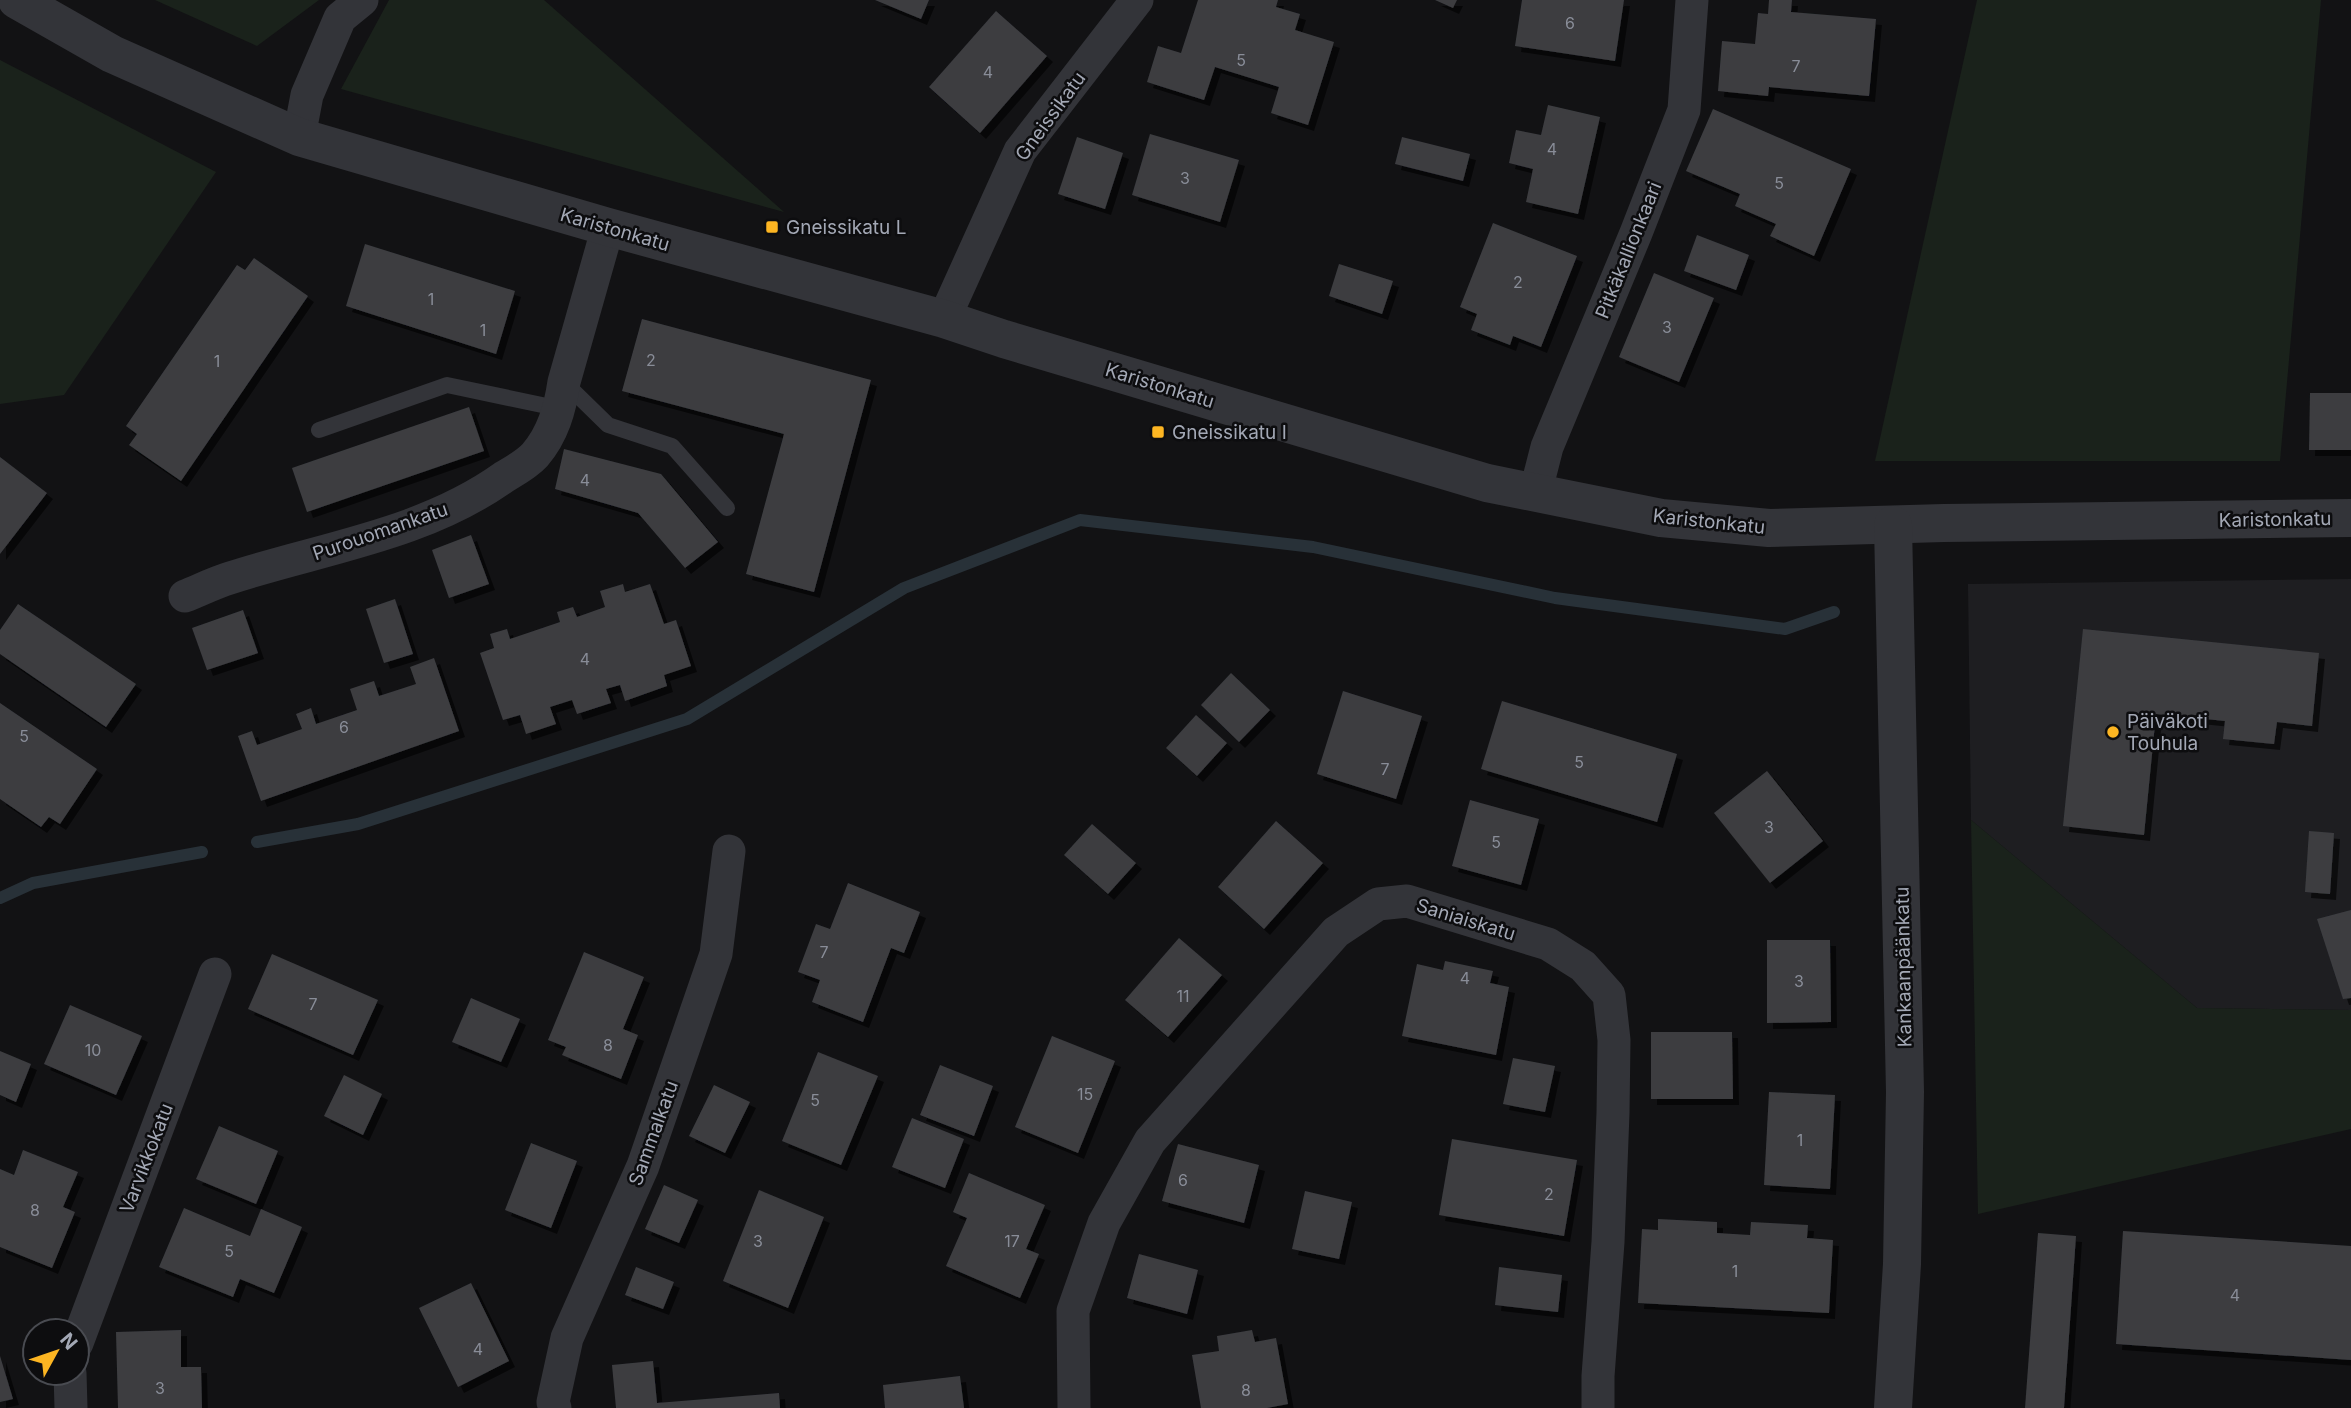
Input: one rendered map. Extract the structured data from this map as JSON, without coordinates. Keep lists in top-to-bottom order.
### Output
{
  "streets": {
    "street": [
      "Gneissikatu",
      "Karistonkatu",
      "Pitkäkallionkaari",
      "Purouomankatu",
      "Saniaiskatu",
      "Kankaanpäänkatu",
      "Sammalkatu",
      "Varvikkokatu"
    ]
  },
  "crossings": [
    ["Gneissikatu", "Karistonkatu"],
    ["Karistonkatu", "Pitkäkallionkaari"],
    ["Karistonkatu", "Purouomankatu"],
    ["Karistonkatu", "Kankaanpäänkatu"]
  ],
  "places": {
    "transit": ["Gneissikatu L", "Gneissikatu I"],
    "other": ["Päiväkoti Touhula"]
  },
  "house_numbers": [
    "6",
    "5",
    "7",
    "4",
    "4",
    "3",
    "5",
    "2",
    "1",
    "3",
    "1",
    "2",
    "1",
    "4",
    "4",
    "6",
    "5",
    "5",
    "7",
    "3",
    "5",
    "7",
    "4",
    "3",
    "11",
    "7",
    "8",
    "10",
    "15",
    "5",
    "1",
    "6",
    "2",
    "8",
    "3",
    "17",
    "5",
    "1",
    "4",
    "4",
    "3",
    "8"
  ],
  "north": "top right"
}
